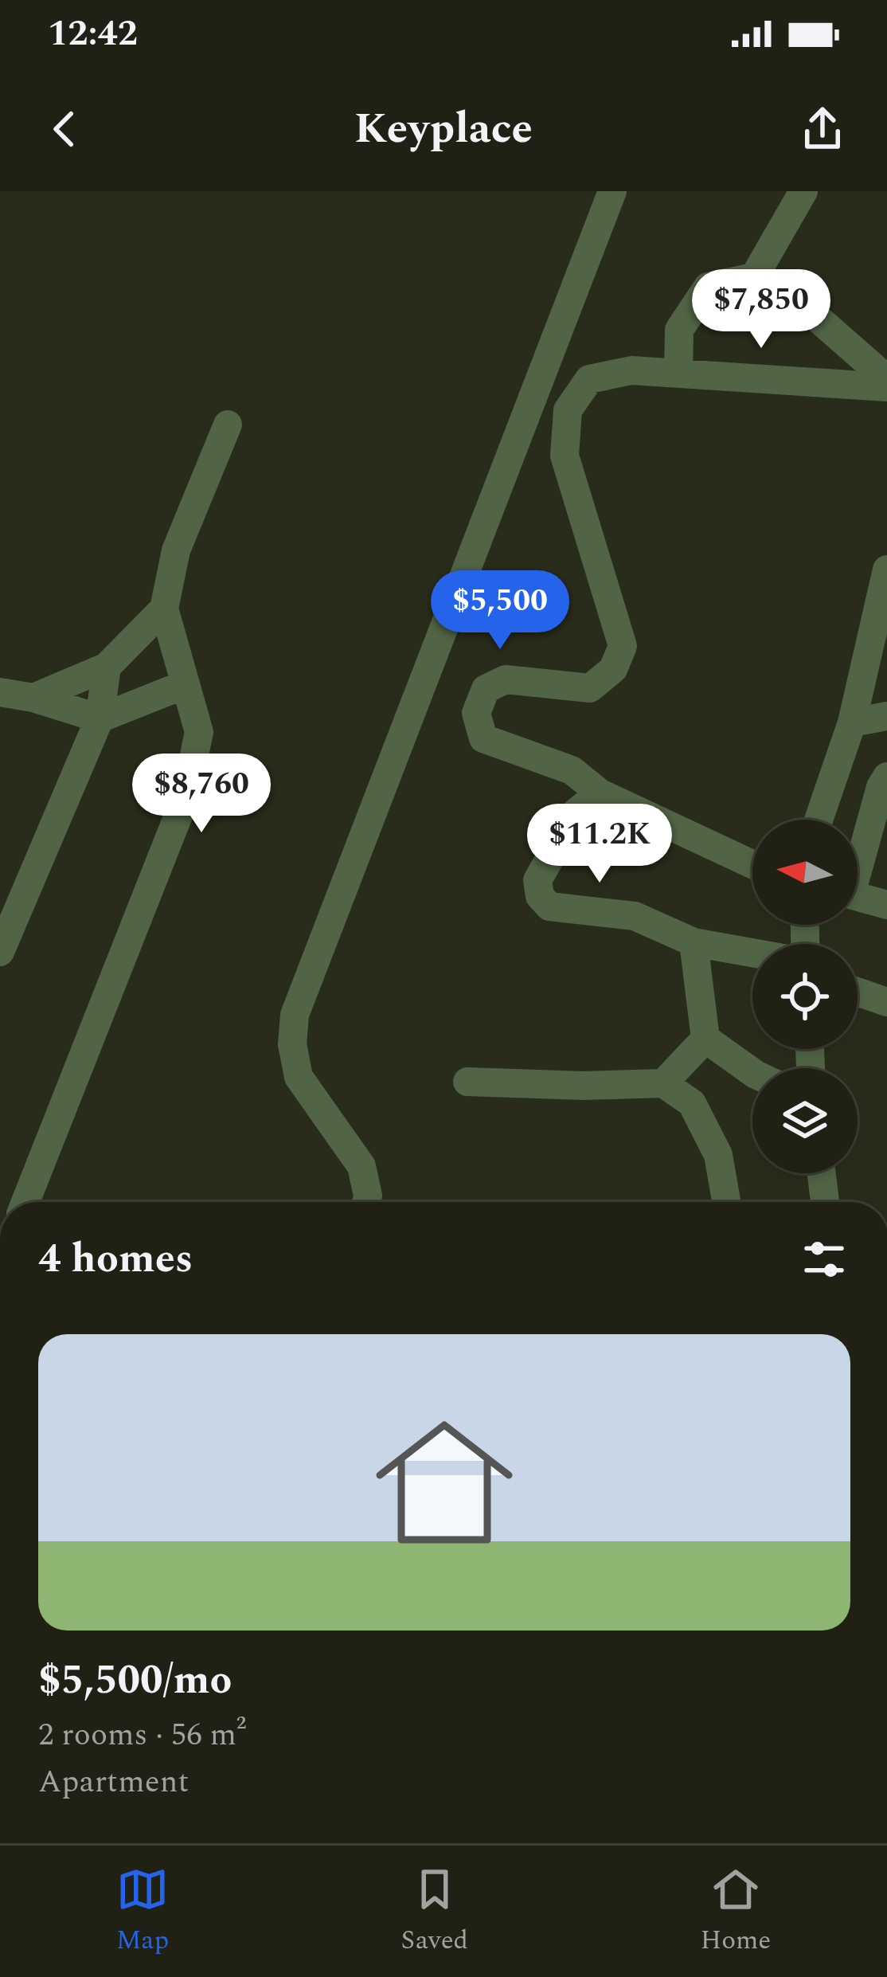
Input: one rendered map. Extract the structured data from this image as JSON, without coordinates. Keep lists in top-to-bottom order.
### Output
{
  "north": "left",
  "page": {
    "status": "12:42",
    "header": "Keyplace",
    "price": [
      "$7,850",
      "$5,500",
      "$8,760",
      "$11.2K"
    ],
    "heading": "4 homes",
    "list": [
      {
        "name": "$5,500/mo",
        "note": "2 rooms · 56 m² · Apartment"
      }
    ],
    "tabs": ["Map", "Saved", "Home"]
  }
}
